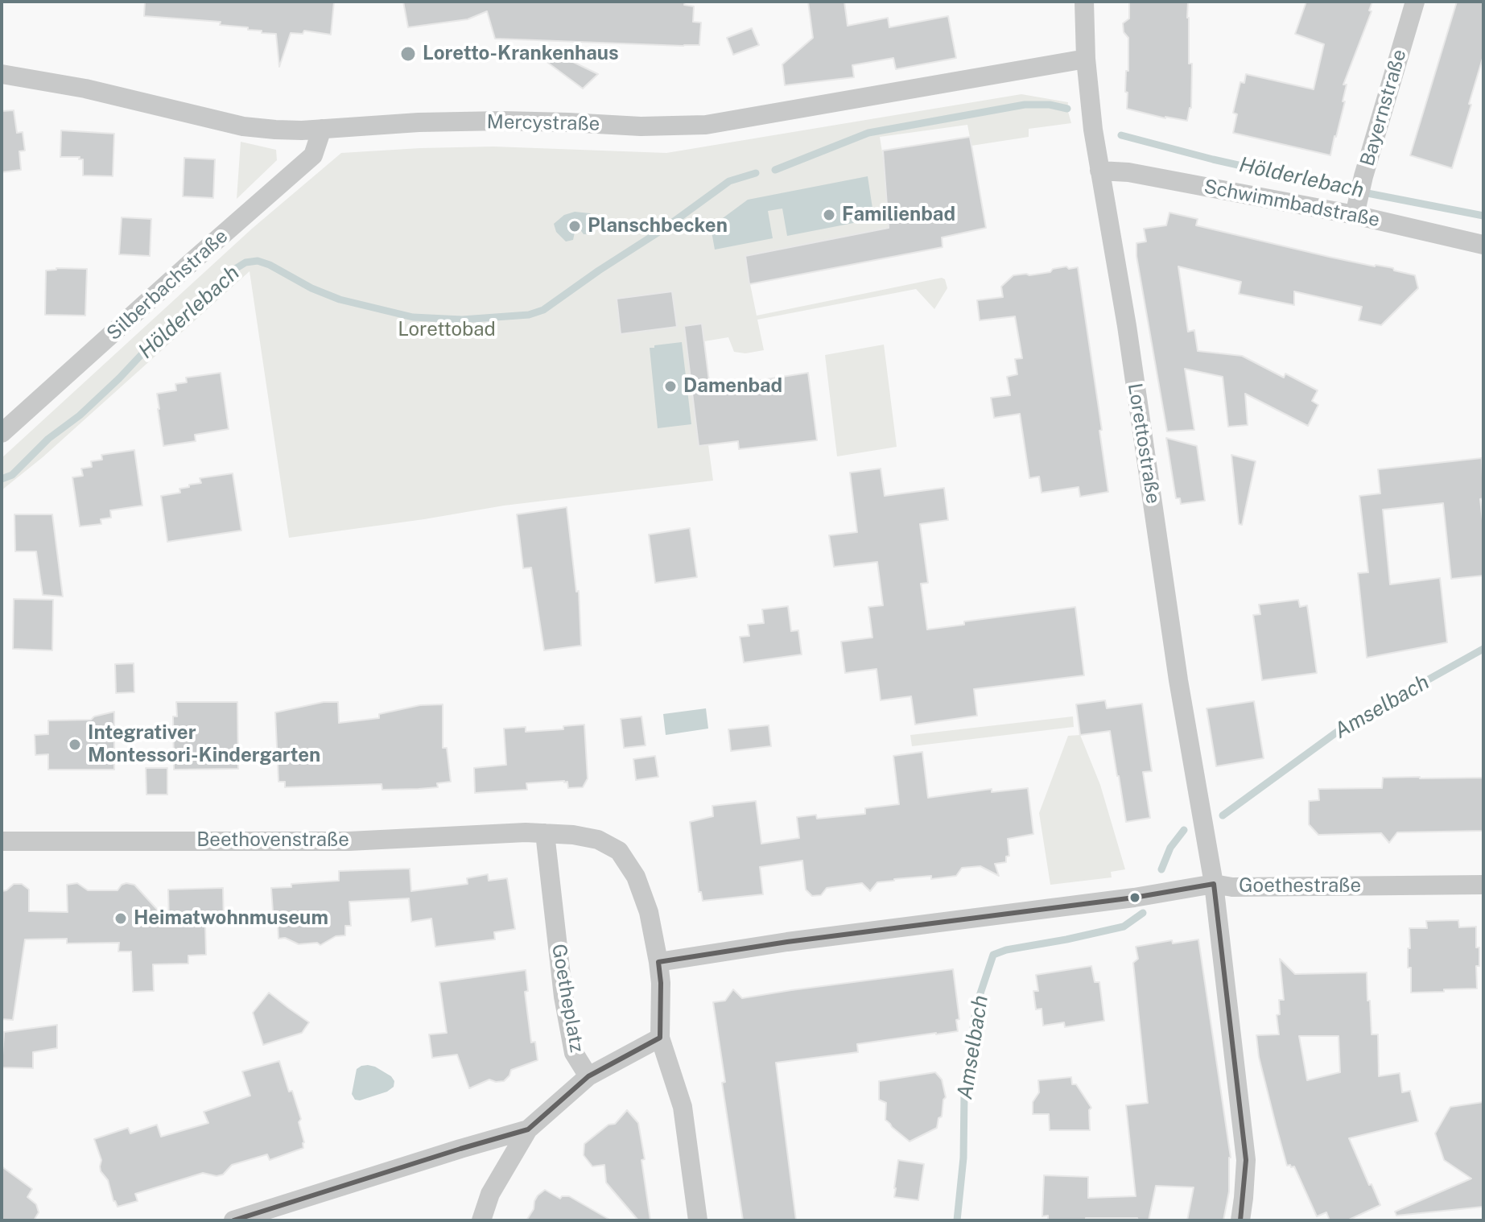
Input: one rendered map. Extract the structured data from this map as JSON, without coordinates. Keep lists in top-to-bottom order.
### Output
{
  "streets": {
    "street": [
      "Bayernstraße",
      "Mercystraße",
      "Schwimmbadstraße",
      "Silberbachstraße",
      "Lorettostraße",
      "Beethovenstraße",
      "Goethestraße",
      "Goetheplatz"
    ]
  },
  "crossings": [
    ["Bayernstraße", "Schwimmbadstraße"],
    ["Mercystraße", "Silberbachstraße"],
    ["Mercystraße", "Lorettostraße"],
    ["Schwimmbadstraße", "Lorettostraße"],
    ["Lorettostraße", "Goethestraße"],
    ["Beethovenstraße", "Goetheplatz"]
  ],
  "water": ["Hölderlebach", "Amselbach"],
  "parks": ["Lorettobad"],
  "places": [
    "Loretto-Krankenhaus",
    "Familienbad",
    "Planschbecken",
    "Damenbad",
    "Integrativer Montessori-Kindergarten",
    "Heimatwohnmuseum"
  ]
}
